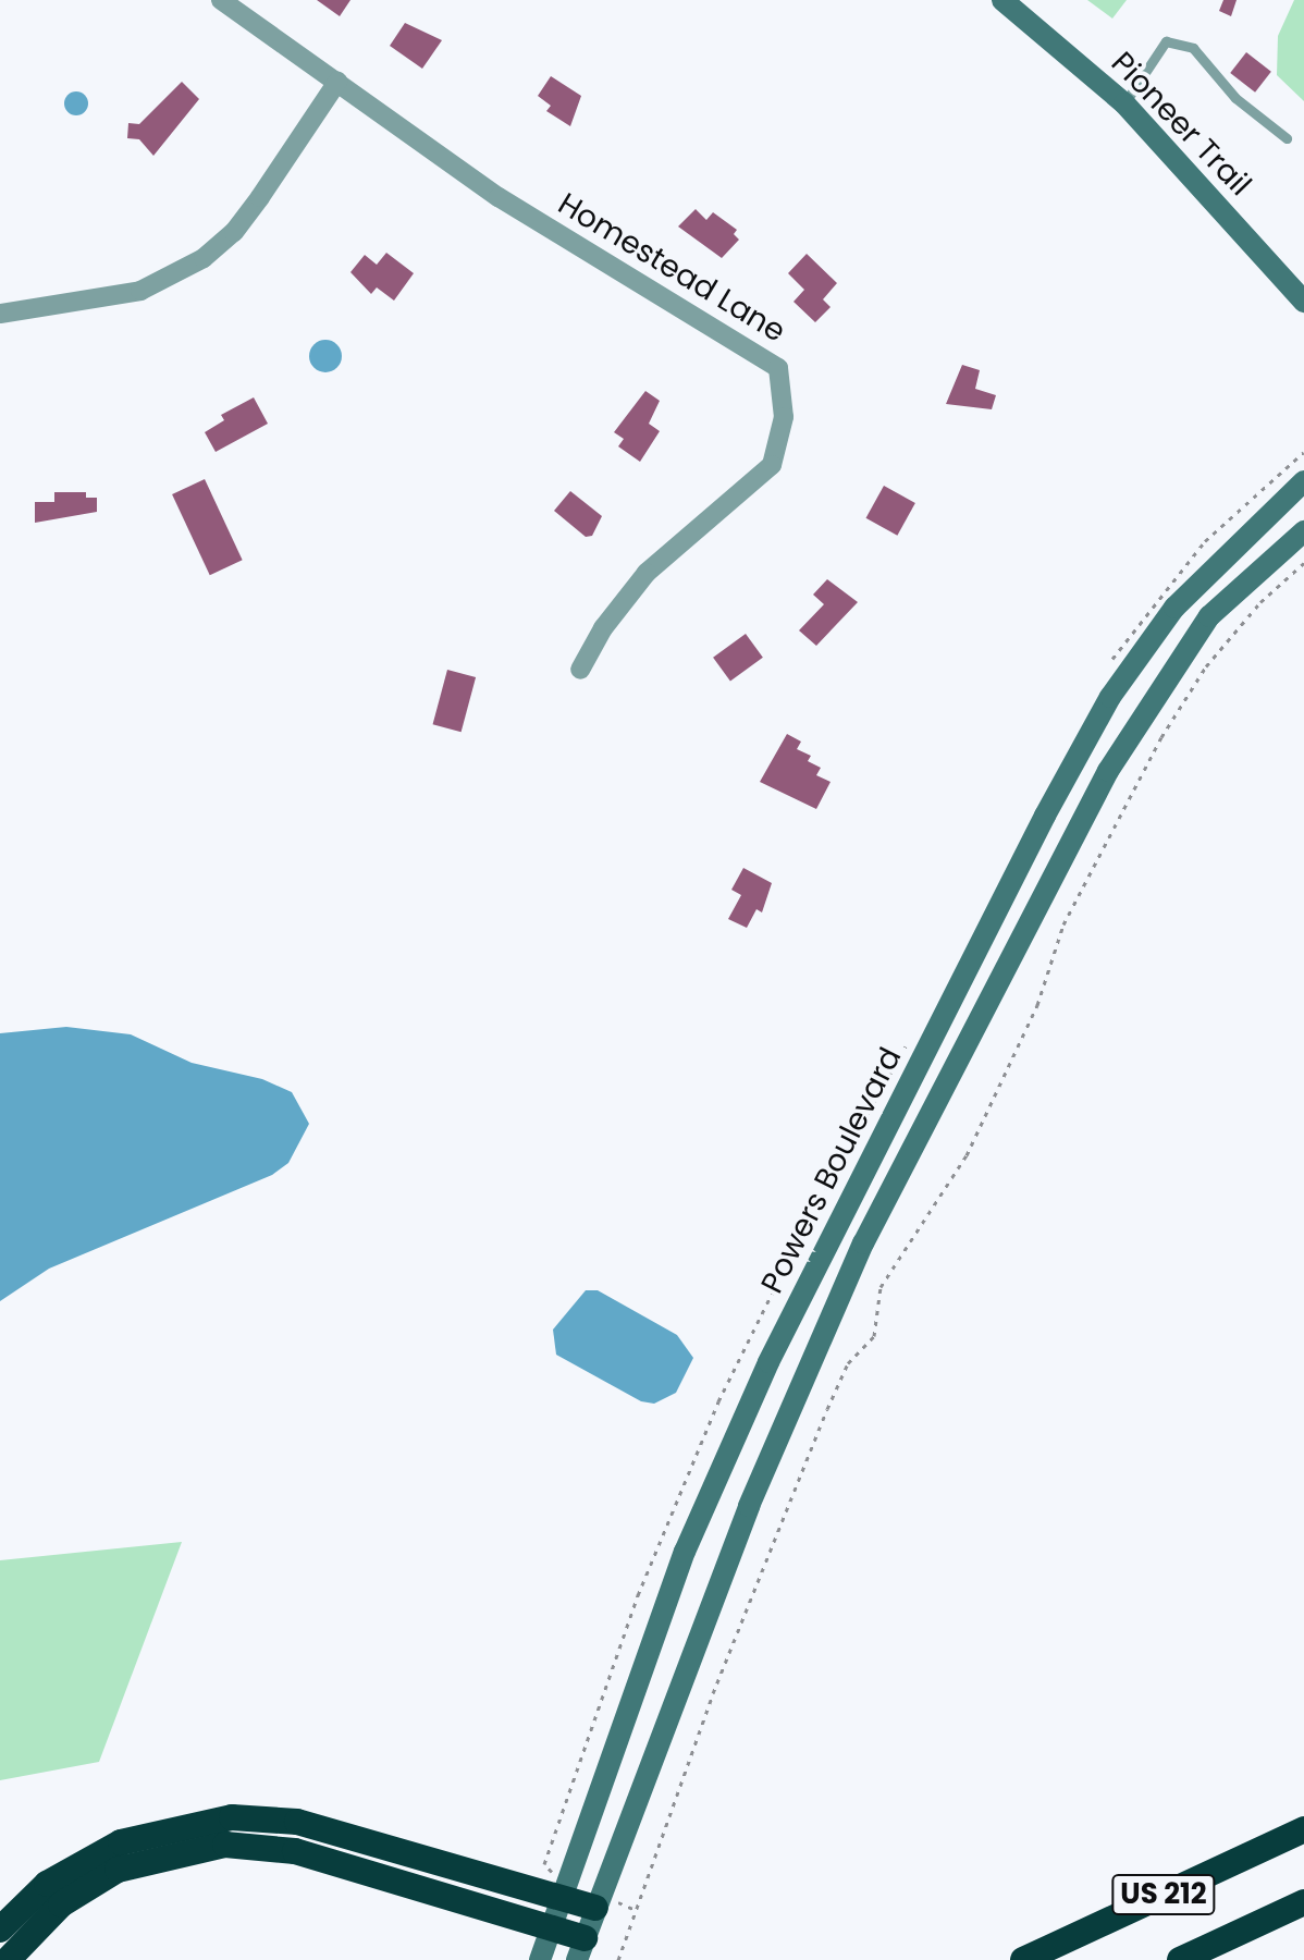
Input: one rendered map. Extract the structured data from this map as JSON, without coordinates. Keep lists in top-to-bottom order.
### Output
{
  "streets": {
    "highway": ["US 212"],
    "main road": ["Pioneer Trail", "Powers Boulevard"],
    "street": ["Homestead Lane"]
  }
}
